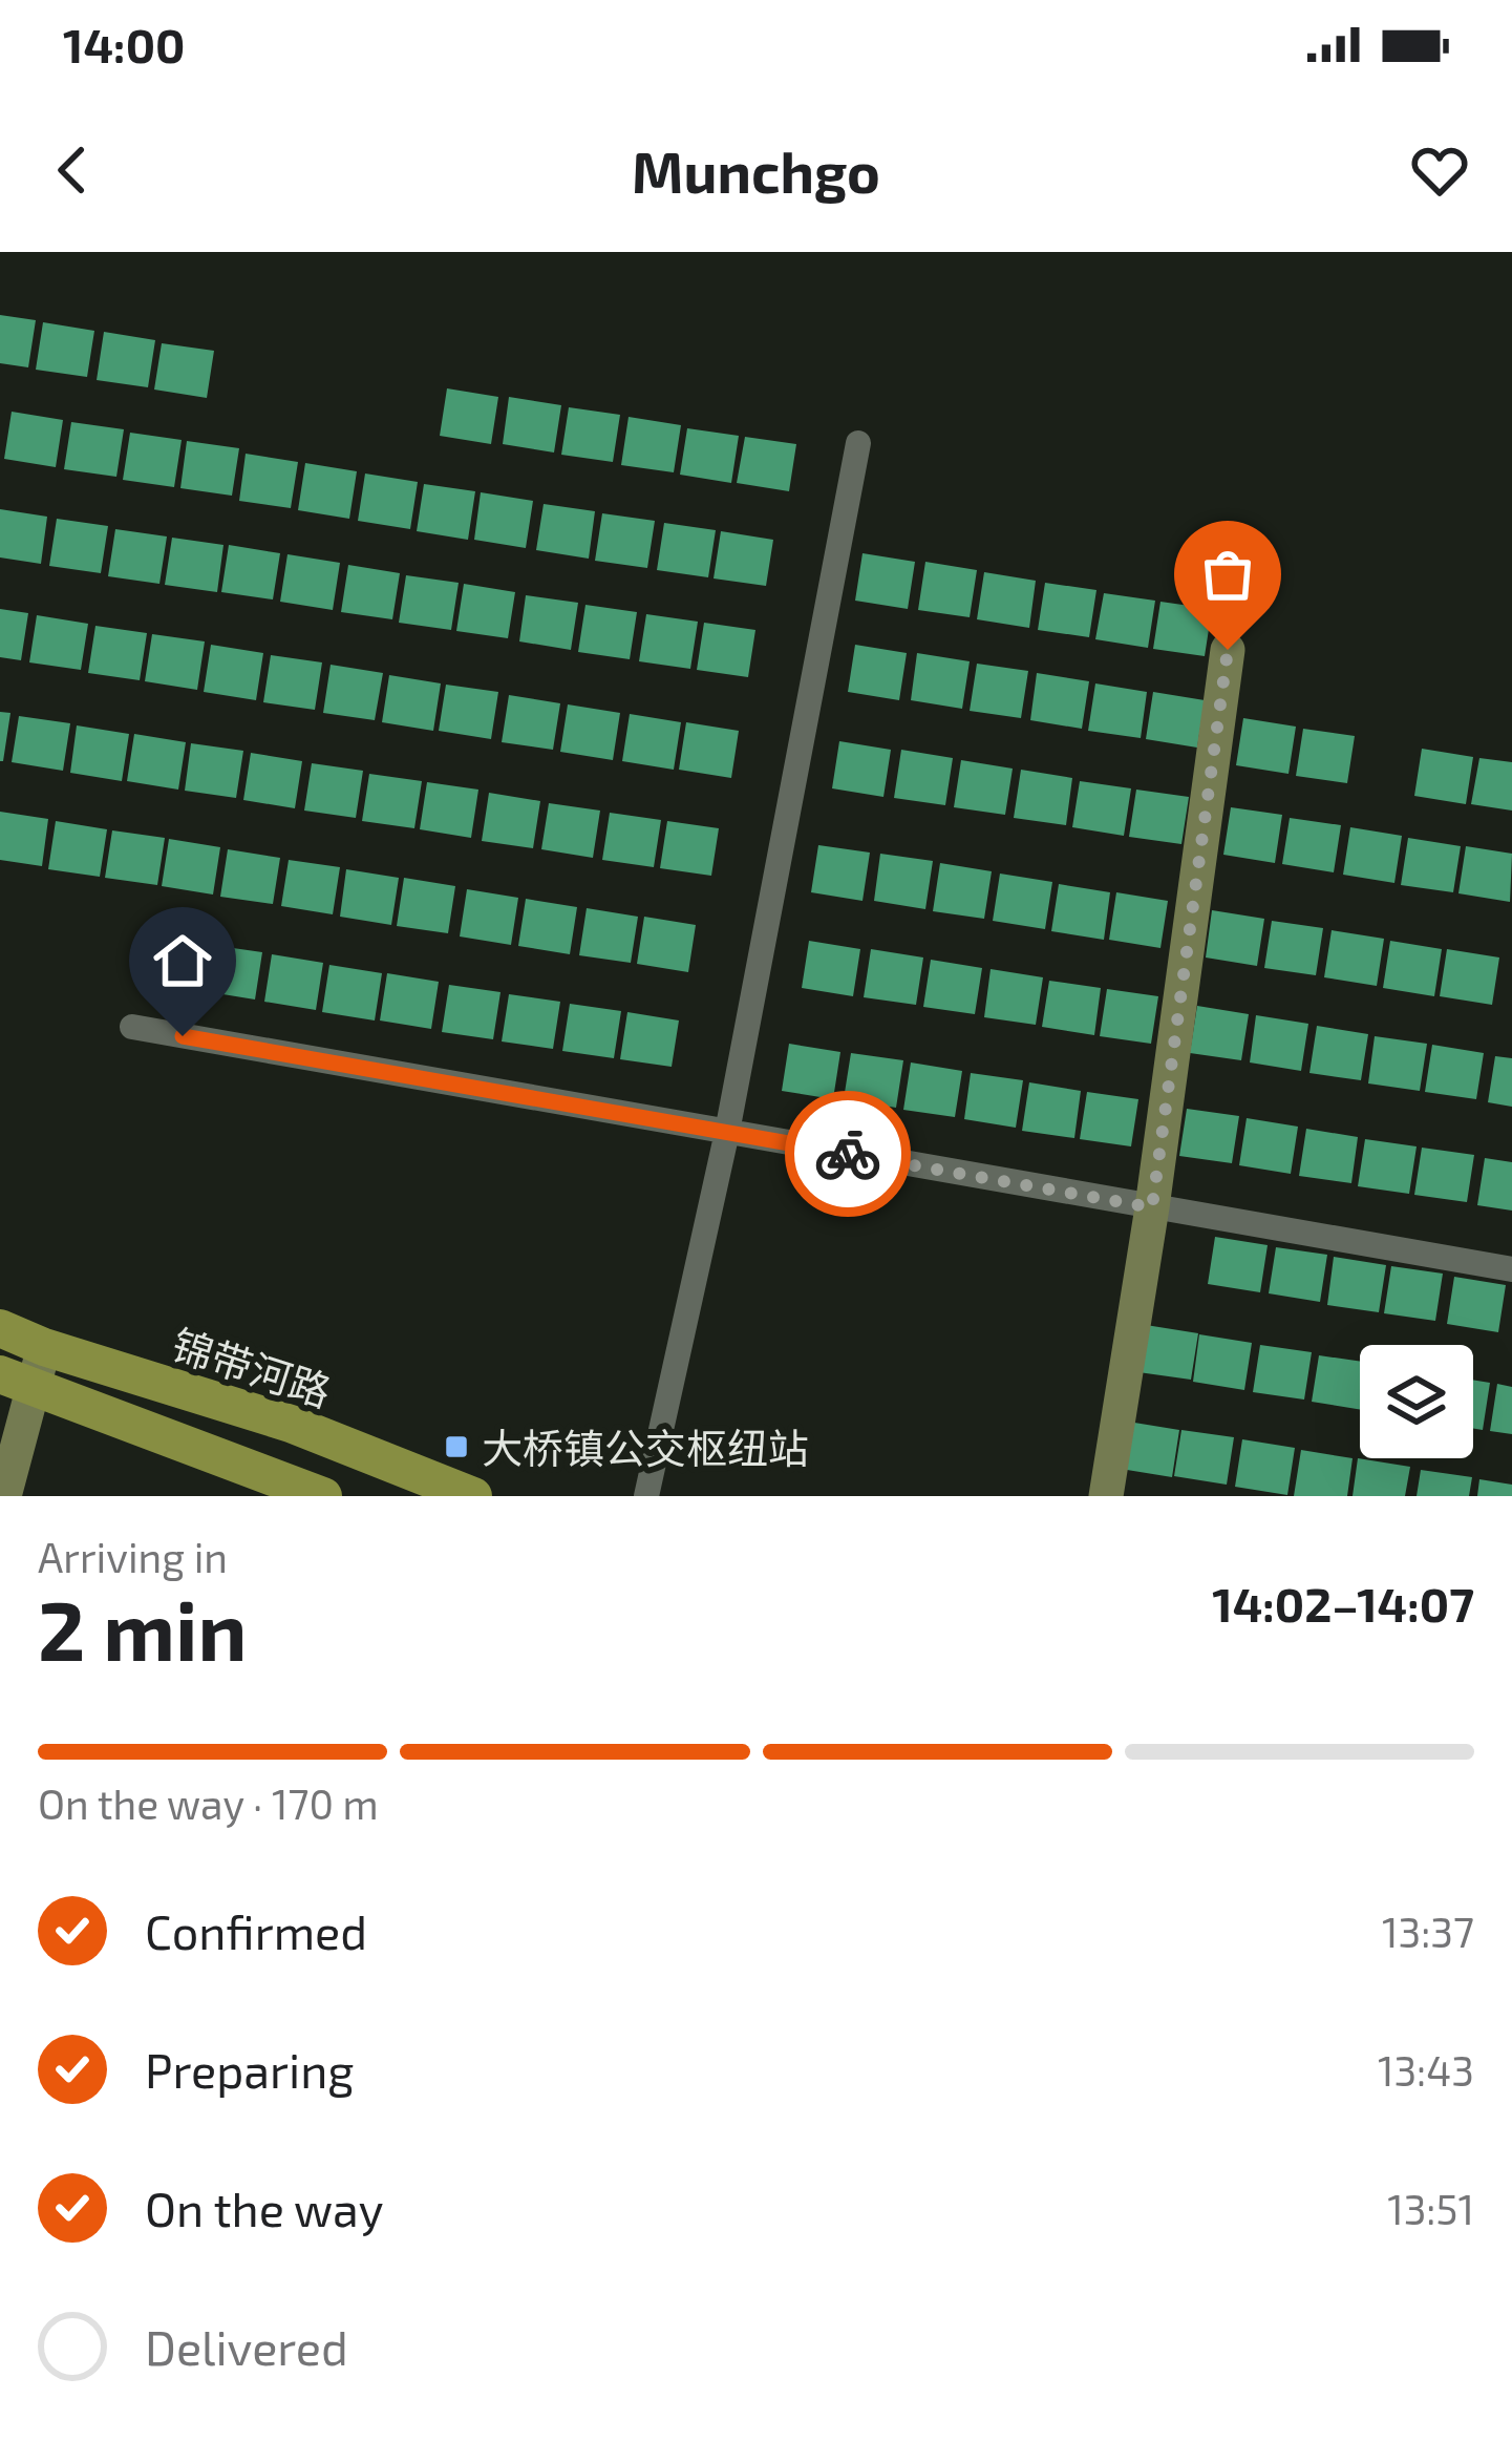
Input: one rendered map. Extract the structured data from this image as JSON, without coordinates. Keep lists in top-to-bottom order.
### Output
{
  "streets": {
    "main road": ["锦带河路"]
  },
  "places": {
    "transit": ["大桥镇公交枢纽站"]
  },
  "page": {
    "status": "14:00",
    "header": "Munchgo",
    "heading": ["2 min", "Arriving in", "14:02–14:07"],
    "bar": "On the way · 170 m",
    "list": [
      ["Confirmed", "13:37"],
      ["Preparing", "13:43"],
      ["On the way", "13:51"],
      "Delivered"
    ]
  }
}
